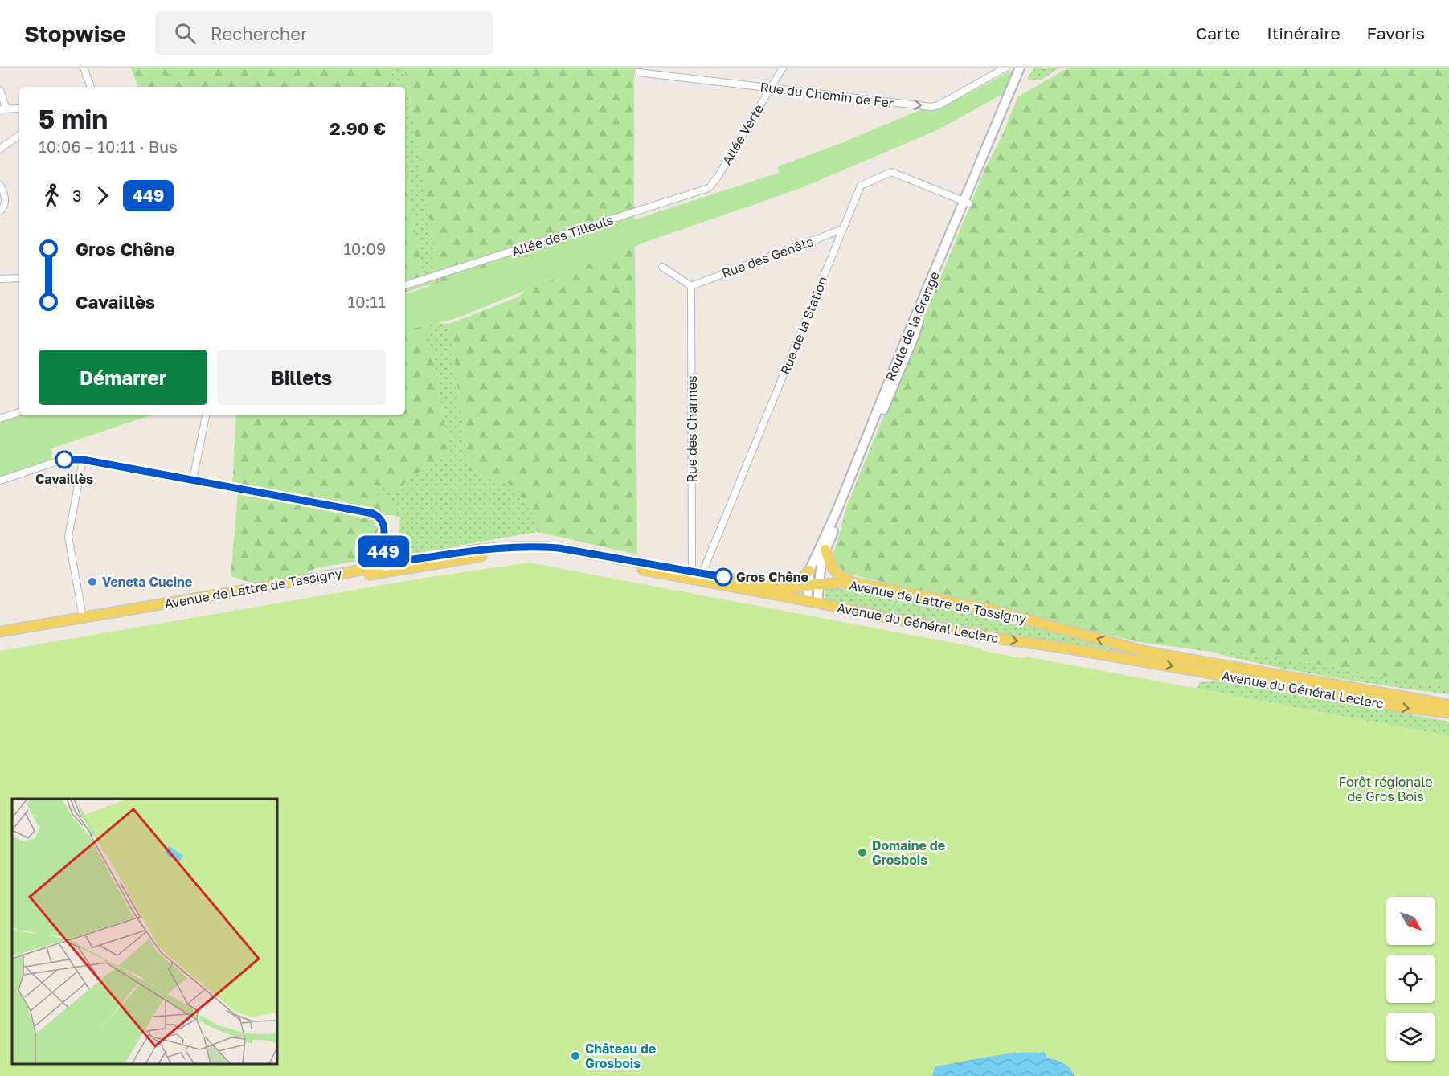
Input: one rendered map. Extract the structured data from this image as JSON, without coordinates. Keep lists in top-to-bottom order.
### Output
{
  "streets": {
    "main road": ["Route de la Grange", "Avenue de Lattre de Tassigny", "Avenue du Général Leclerc"],
    "street": [
      "Rue du Chemin de Fer",
      "Allée Verte",
      "Allée des Tilleuls",
      "Rue des Genêts",
      "Rue de la Station",
      "Rue des Charmes"
    ]
  },
  "crossings": [
    ["Rue du Chemin de Fer", "Allée Verte"],
    ["Allée Verte", "Allée des Tilleuls"],
    ["Rue des Genêts", "Rue de la Station"],
    ["Rue des Genêts", "Rue des Charmes"],
    ["Rue de la Station", "Route de la Grange"],
    ["Rue de la Station", "Avenue de Lattre de Tassigny"],
    ["Route de la Grange", "Avenue de Lattre de Tassigny"],
    ["Route de la Grange", "Avenue du Général Leclerc"],
    ["Rue des Charmes", "Avenue de Lattre de Tassigny"],
    ["Avenue de Lattre de Tassigny", "Avenue du Général Leclerc"]
  ],
  "one_way": ["Rue du Chemin de Fer", "Avenue de Lattre de Tassigny", "Avenue du Général Leclerc"],
  "parks": ["Forêt régionale de Gros Bois"],
  "places": [
    "Cavaillès",
    "Gros Chêne",
    "Veneta Cucine",
    "Domaine de Grosbois",
    "Château de Grosbois"
  ],
  "lines": ["bus line 449"],
  "north": "bottom right",
  "page": {
    "header": "Stopwise",
    "search": "Rechercher",
    "nav": ["Carte", "Itinéraire", "Favoris"],
    "on_map": "449",
    "heading": ["5 min", "10:06 – 10:11 · Bus", "2.90 €"],
    "legs": ["3", "449"],
    "list": [
      {
        "name": "Gros Chêne",
        "value": "10:09"
      },
      {
        "name": "Cavaillès",
        "value": "10:11"
      }
    ],
    "buttons": ["Démarrer", "Billets"]
  }
}
